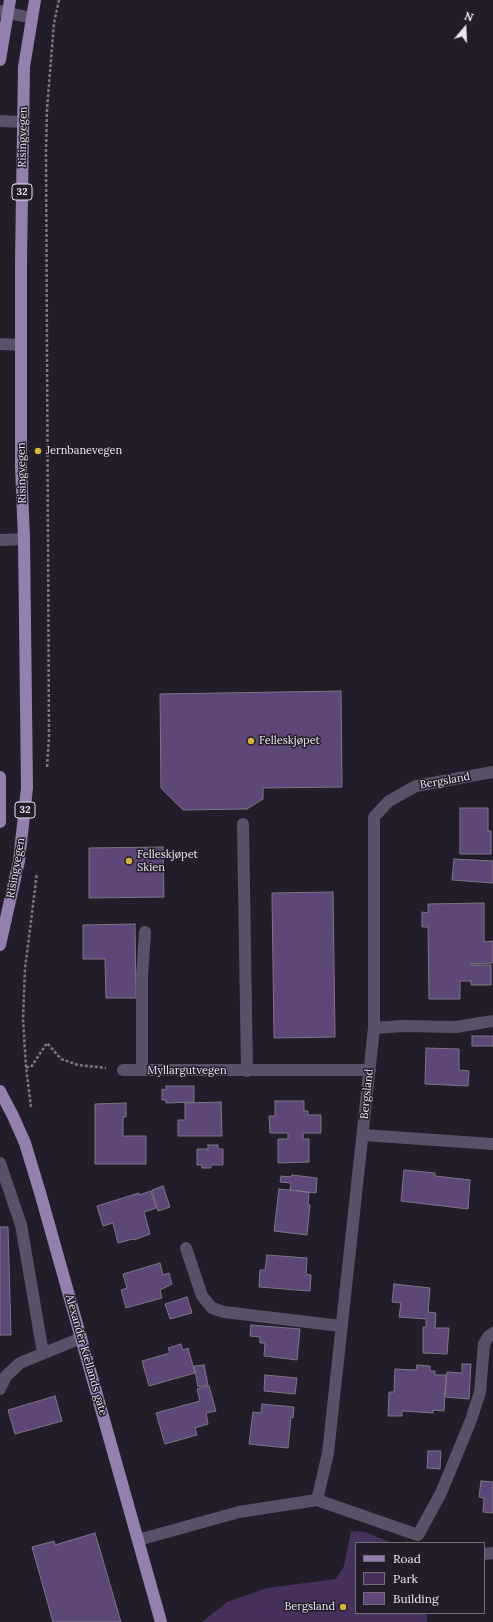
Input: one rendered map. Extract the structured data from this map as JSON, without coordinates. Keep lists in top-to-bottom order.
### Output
{
  "streets": {
    "main road": ["Risingvegen", "32", "Alexander Kiellands gate"],
    "street": ["Bergsland", "Myllargutvegen"]
  },
  "crossings": [
    ["Bergsland", "Myllargutvegen"]
  ],
  "places": [
    "Jernbanevegen",
    "Felleskjøpet",
    "Felleskjøpet Skien",
    "Bergsland"
  ],
  "legend": ["Road", "Park", "Building"],
  "north": "top"
}
